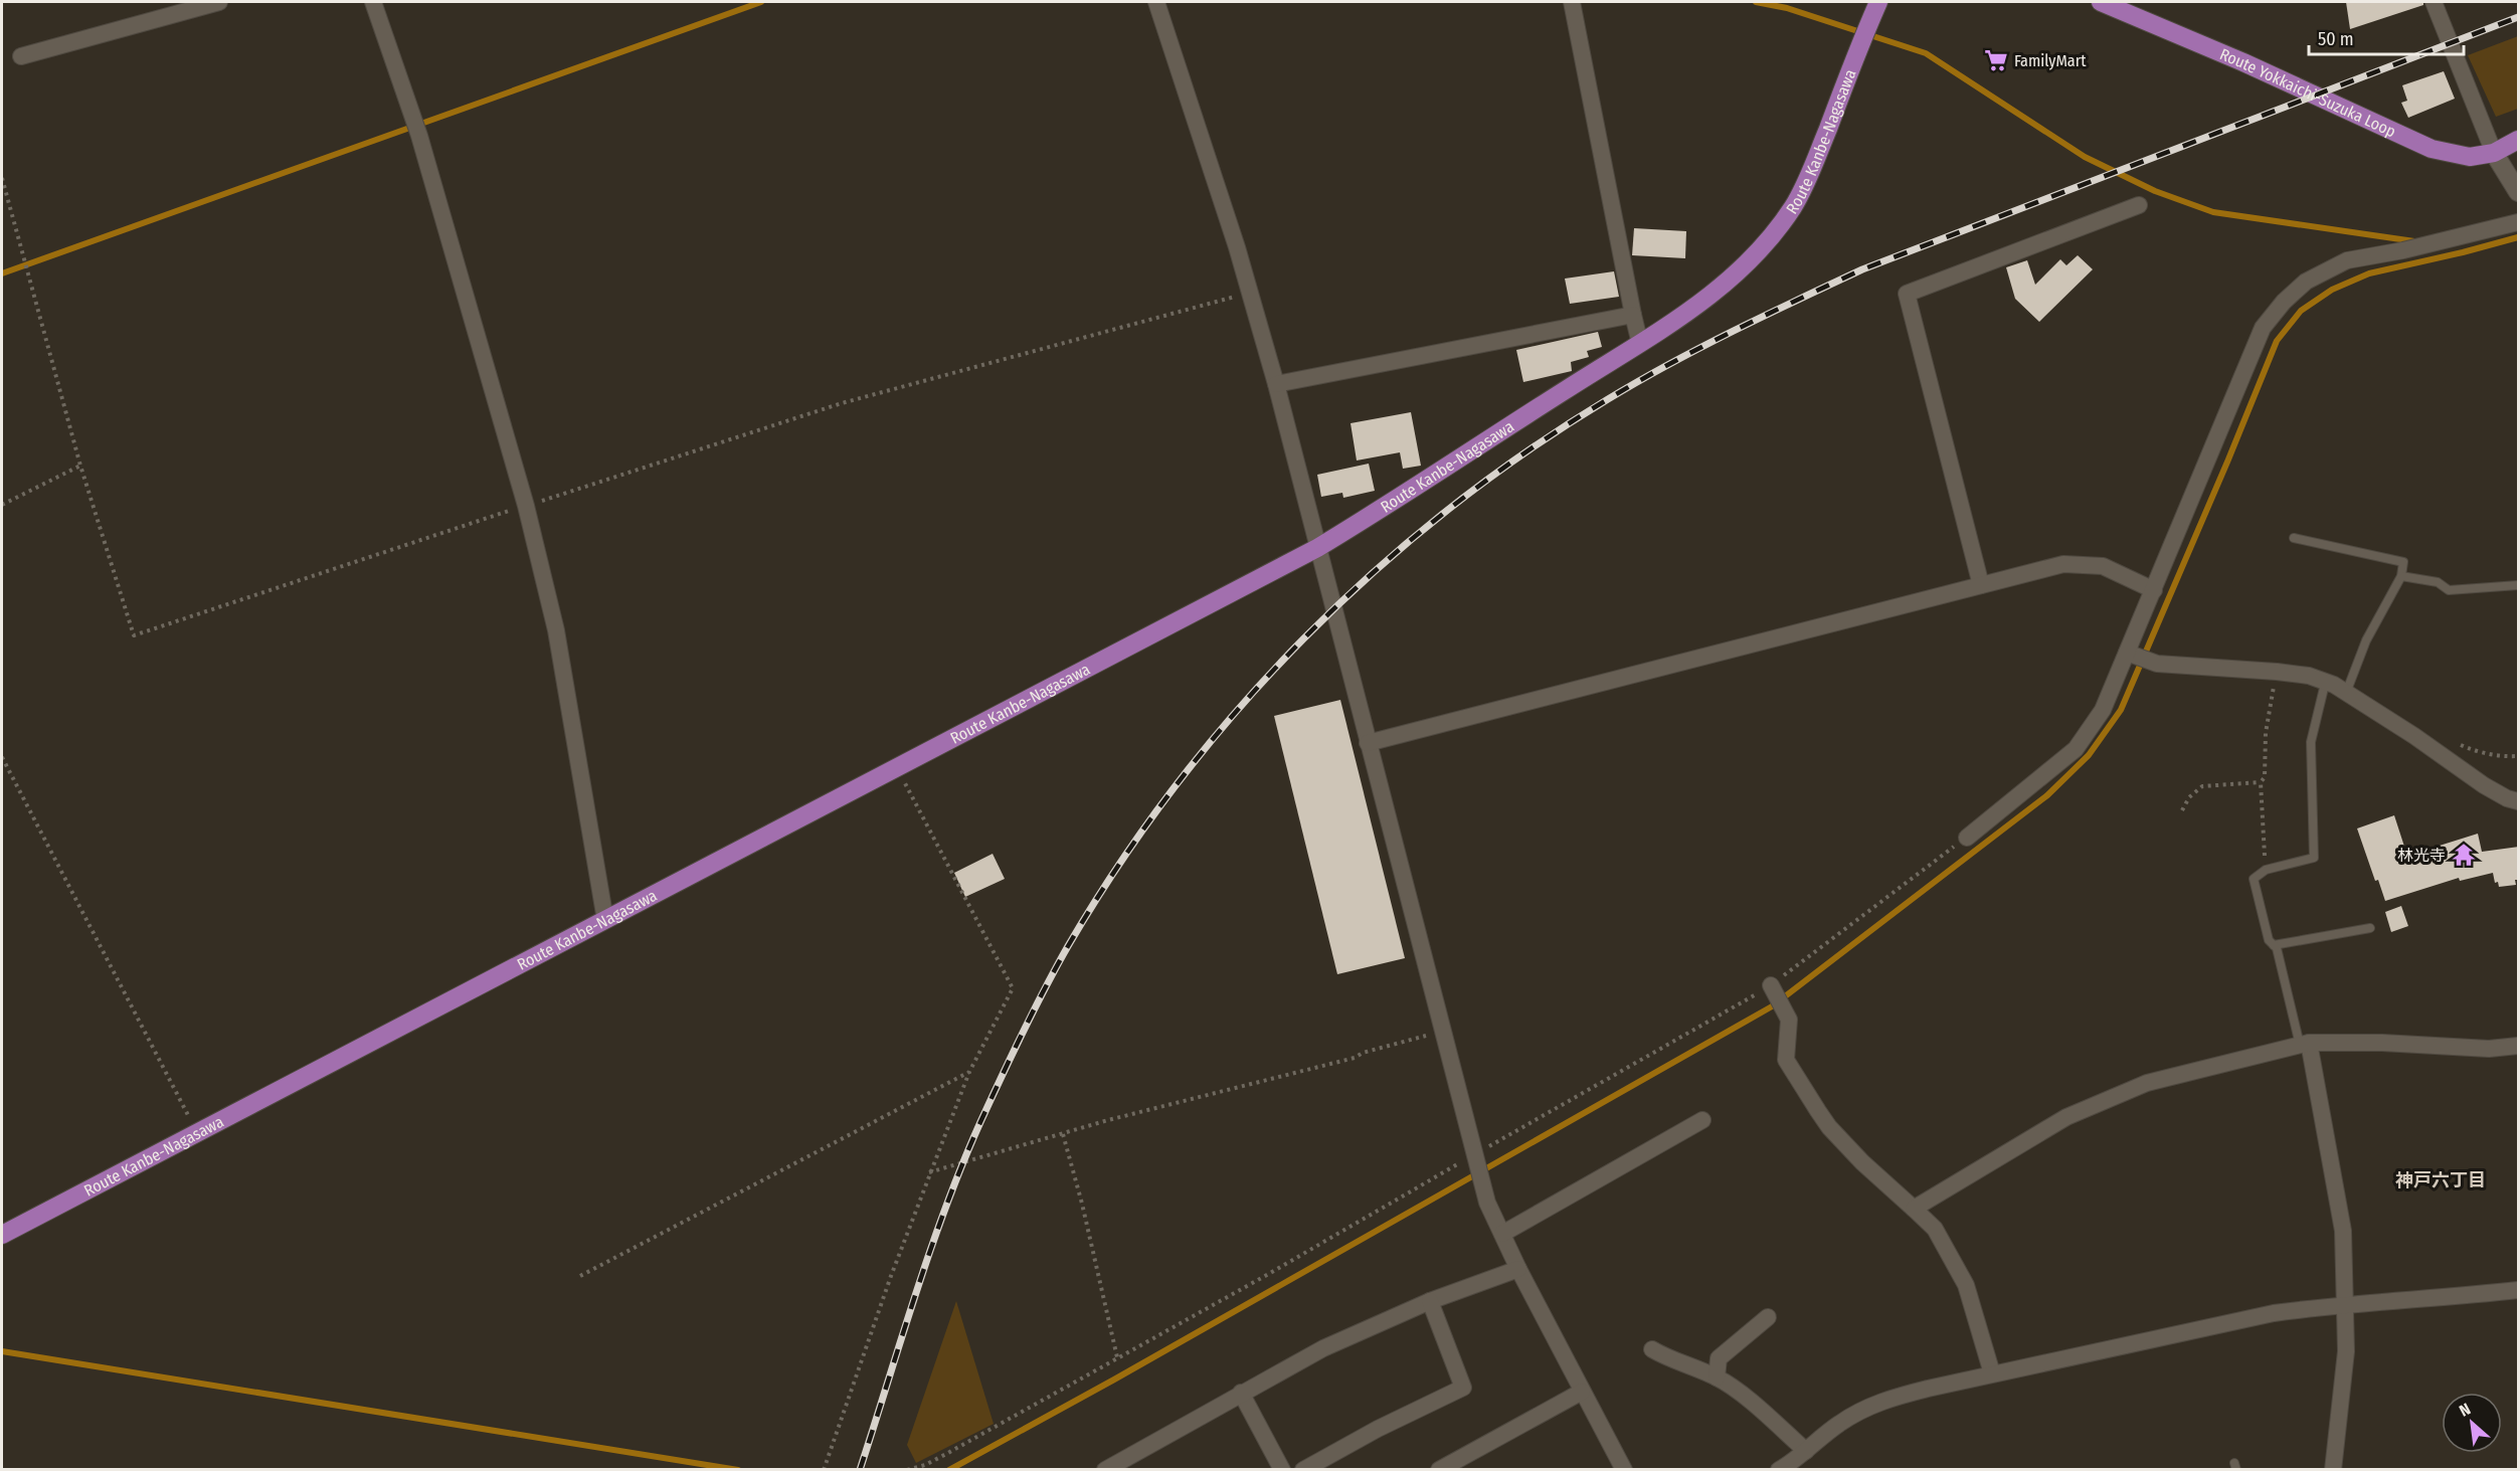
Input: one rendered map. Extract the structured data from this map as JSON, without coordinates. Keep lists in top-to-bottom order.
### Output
{
  "streets": {
    "main road": ["Route Yokkaichi-Suzuka Loop", "Route Kanbe-Nagasawa"]
  },
  "districts": ["神戸六丁目"],
  "places": {
    "supermarket": ["FamilyMart"],
    "temple": ["林光寺"]
  },
  "scale_bar": "50 m",
  "north": "top left"
}
